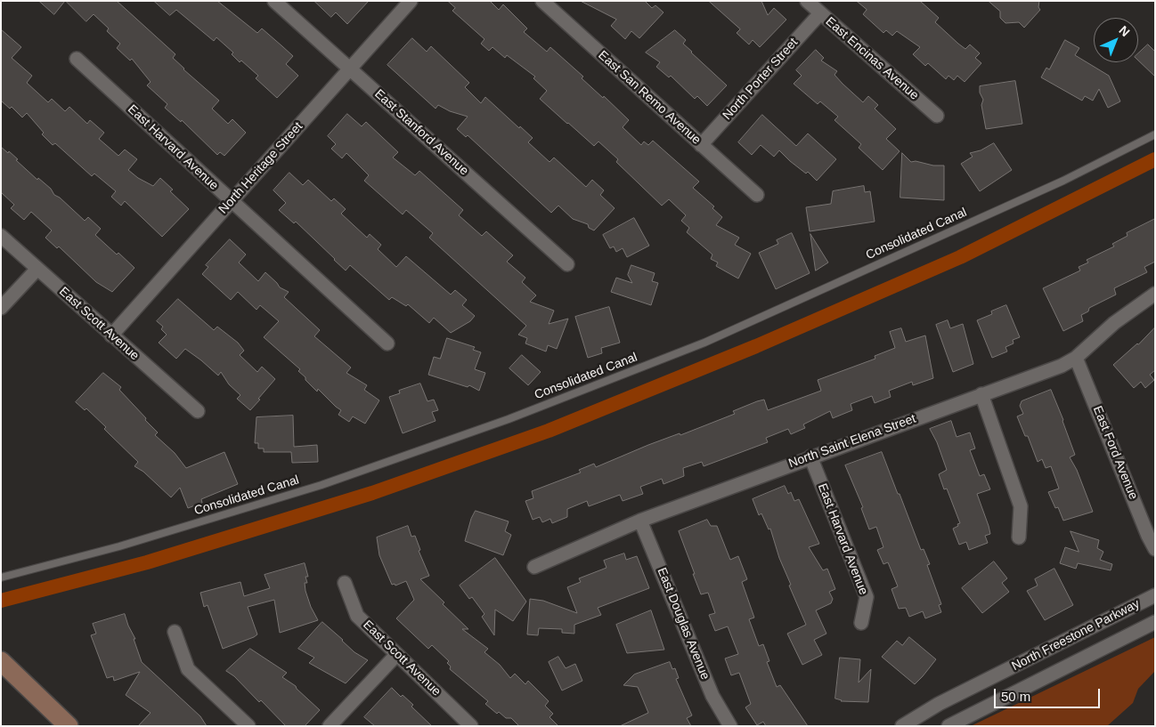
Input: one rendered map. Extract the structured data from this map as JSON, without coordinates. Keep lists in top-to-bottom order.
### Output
{
  "streets": {
    "street": [
      "East Encinas Avenue",
      "North Porter Street",
      "East San Remo Avenue",
      "East Stanford Avenue",
      "East Harvard Avenue",
      "North Heritage Street",
      "East Scott Avenue",
      "North Saint Elena Street",
      "East Ford Avenue",
      "East Douglas Avenue",
      "North Freestone Parkway"
    ],
    "lane": ["Consolidated Canal"]
  },
  "crossings": [
    ["East Encinas Avenue", "North Porter Street"],
    ["North Porter Street", "East San Remo Avenue"],
    ["East Stanford Avenue", "North Heritage Street"],
    ["East Harvard Avenue", "North Heritage Street"],
    ["East Harvard Avenue", "North Saint Elena Street"],
    ["North Heritage Street", "East Scott Avenue"],
    ["North Saint Elena Street", "East Ford Avenue"],
    ["North Saint Elena Street", "East Douglas Avenue"]
  ],
  "scale_bar": "50 m",
  "north": "top right"
}
